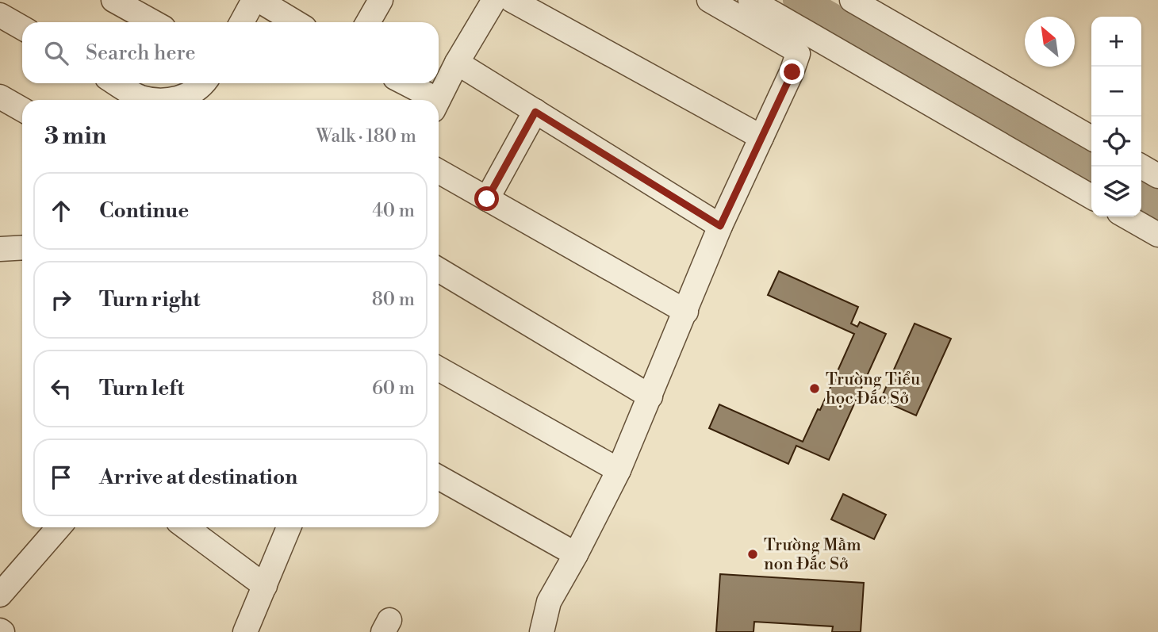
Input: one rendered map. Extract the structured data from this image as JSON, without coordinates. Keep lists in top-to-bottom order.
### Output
{
  "places": ["Trường Tiểu học Đắc Sở", "Trường Mầm non Đắc Sở"],
  "north": "top left",
  "page": {
    "map_buttons": ["+", "−"],
    "search": "Search here",
    "heading": ["3 min", "Walk · 180 m"],
    "list": [
      ["Continue", "40 m"],
      ["Turn right", "80 m"],
      ["Turn left", "60 m"],
      "Arrive at destination"
    ]
  }
}
